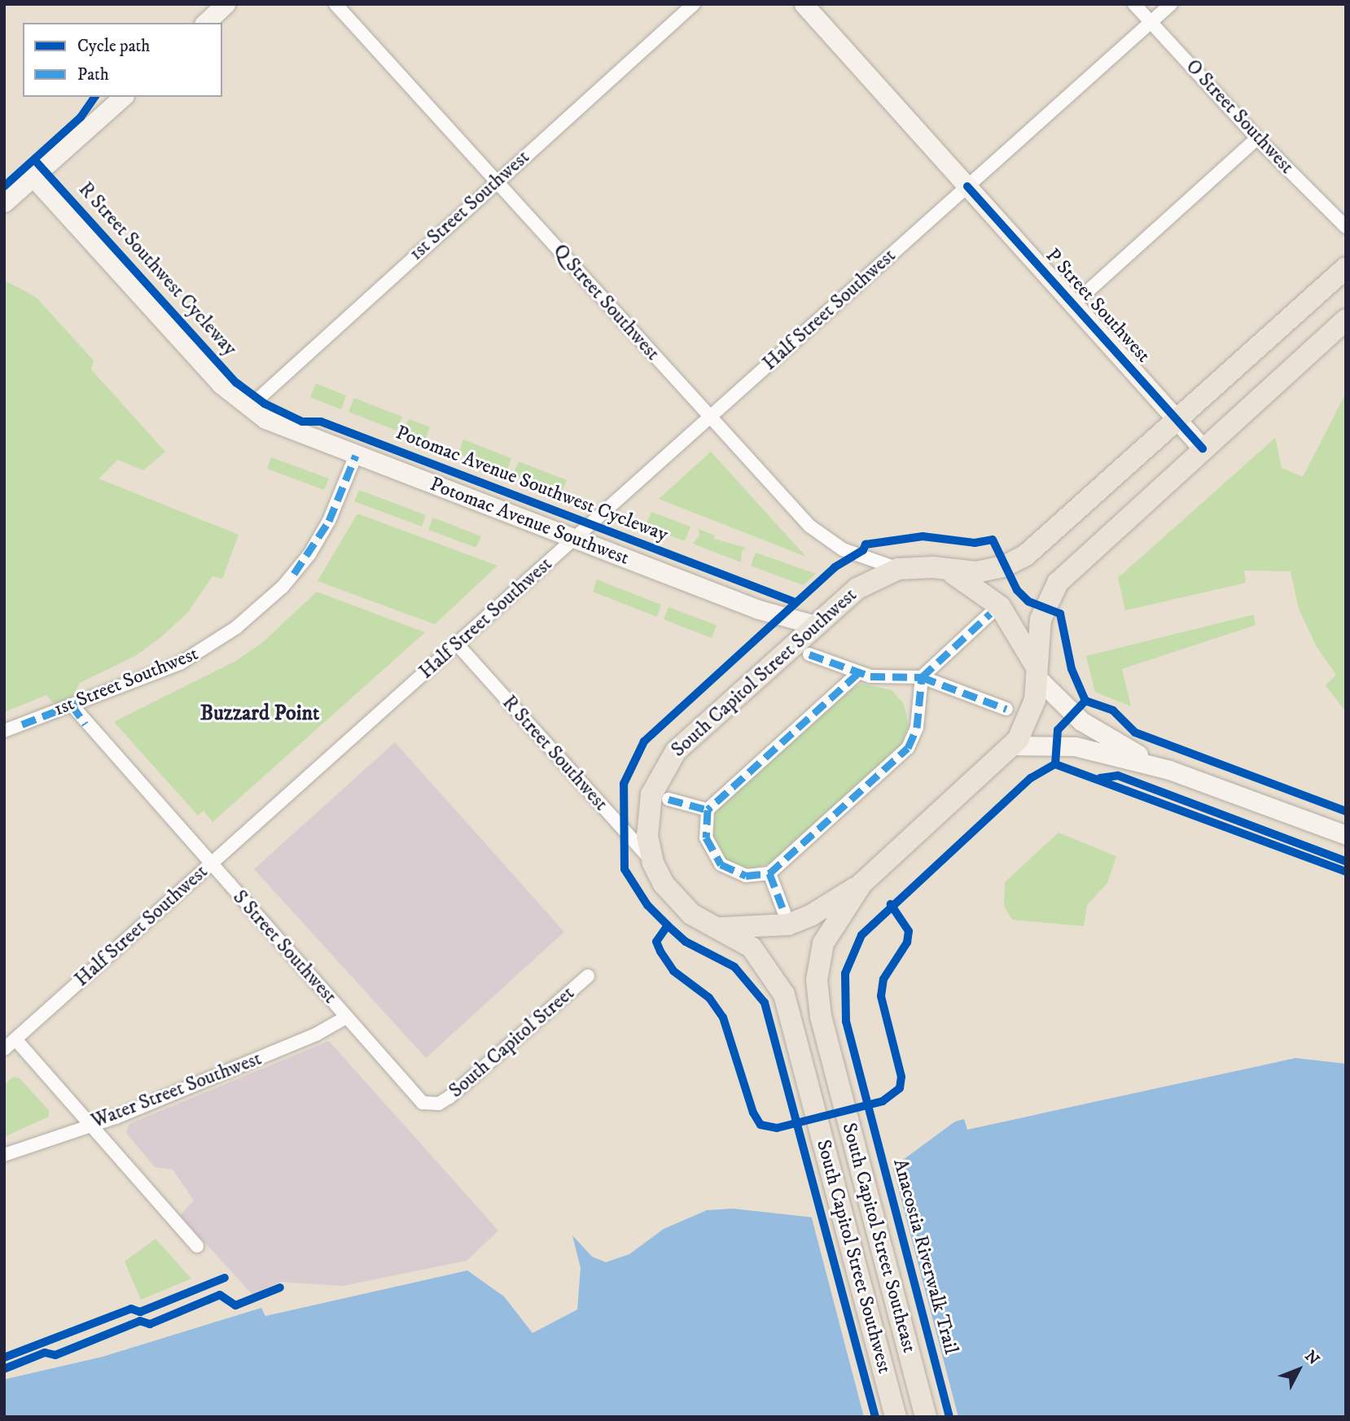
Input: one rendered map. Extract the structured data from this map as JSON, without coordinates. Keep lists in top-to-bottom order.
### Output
{
  "streets": {
    "main road": ["South Capitol Street Southwest", "South Capitol Street Southeast"],
    "street": [
      "O Street Southwest",
      "1st Street Southwest",
      "Q Street Southwest",
      "P Street Southwest",
      "Half Street Southwest",
      "Potomac Avenue Southwest",
      "R Street Southwest",
      "S Street Southwest",
      "South Capitol Street",
      "Water Street Southwest"
    ],
    "cycle path": ["R Street Southwest Cycleway", "Anacostia Riverwalk Trail"]
  },
  "crossings": [
    ["O Street Southwest", "Half Street Southwest"],
    ["1st Street Southwest", "Q Street Southwest"],
    ["1st Street Southwest", "Potomac Avenue Southwest"],
    ["1st Street Southwest", "S Street Southwest"],
    ["Q Street Southwest", "Half Street Southwest"],
    ["Q Street Southwest", "South Capitol Street Southwest"],
    ["P Street Southwest", "Half Street Southwest"],
    ["P Street Southwest", "South Capitol Street Southwest"],
    ["P Street Southwest", "South Capitol Street Southeast"],
    ["Half Street Southwest", "Potomac Avenue Southwest"],
    ["Half Street Southwest", "R Street Southwest"],
    ["Half Street Southwest", "S Street Southwest"],
    ["Potomac Avenue Southwest", "South Capitol Street Southwest"],
    ["South Capitol Street Southwest", "R Street Southwest"],
    ["South Capitol Street Southwest", "South Capitol Street Southeast"],
    ["S Street Southwest", "South Capitol Street"],
    ["S Street Southwest", "Water Street Southwest"]
  ],
  "districts": ["Buzzard Point"],
  "legend": ["Cycle path", "Path"],
  "north": "top right"
}
